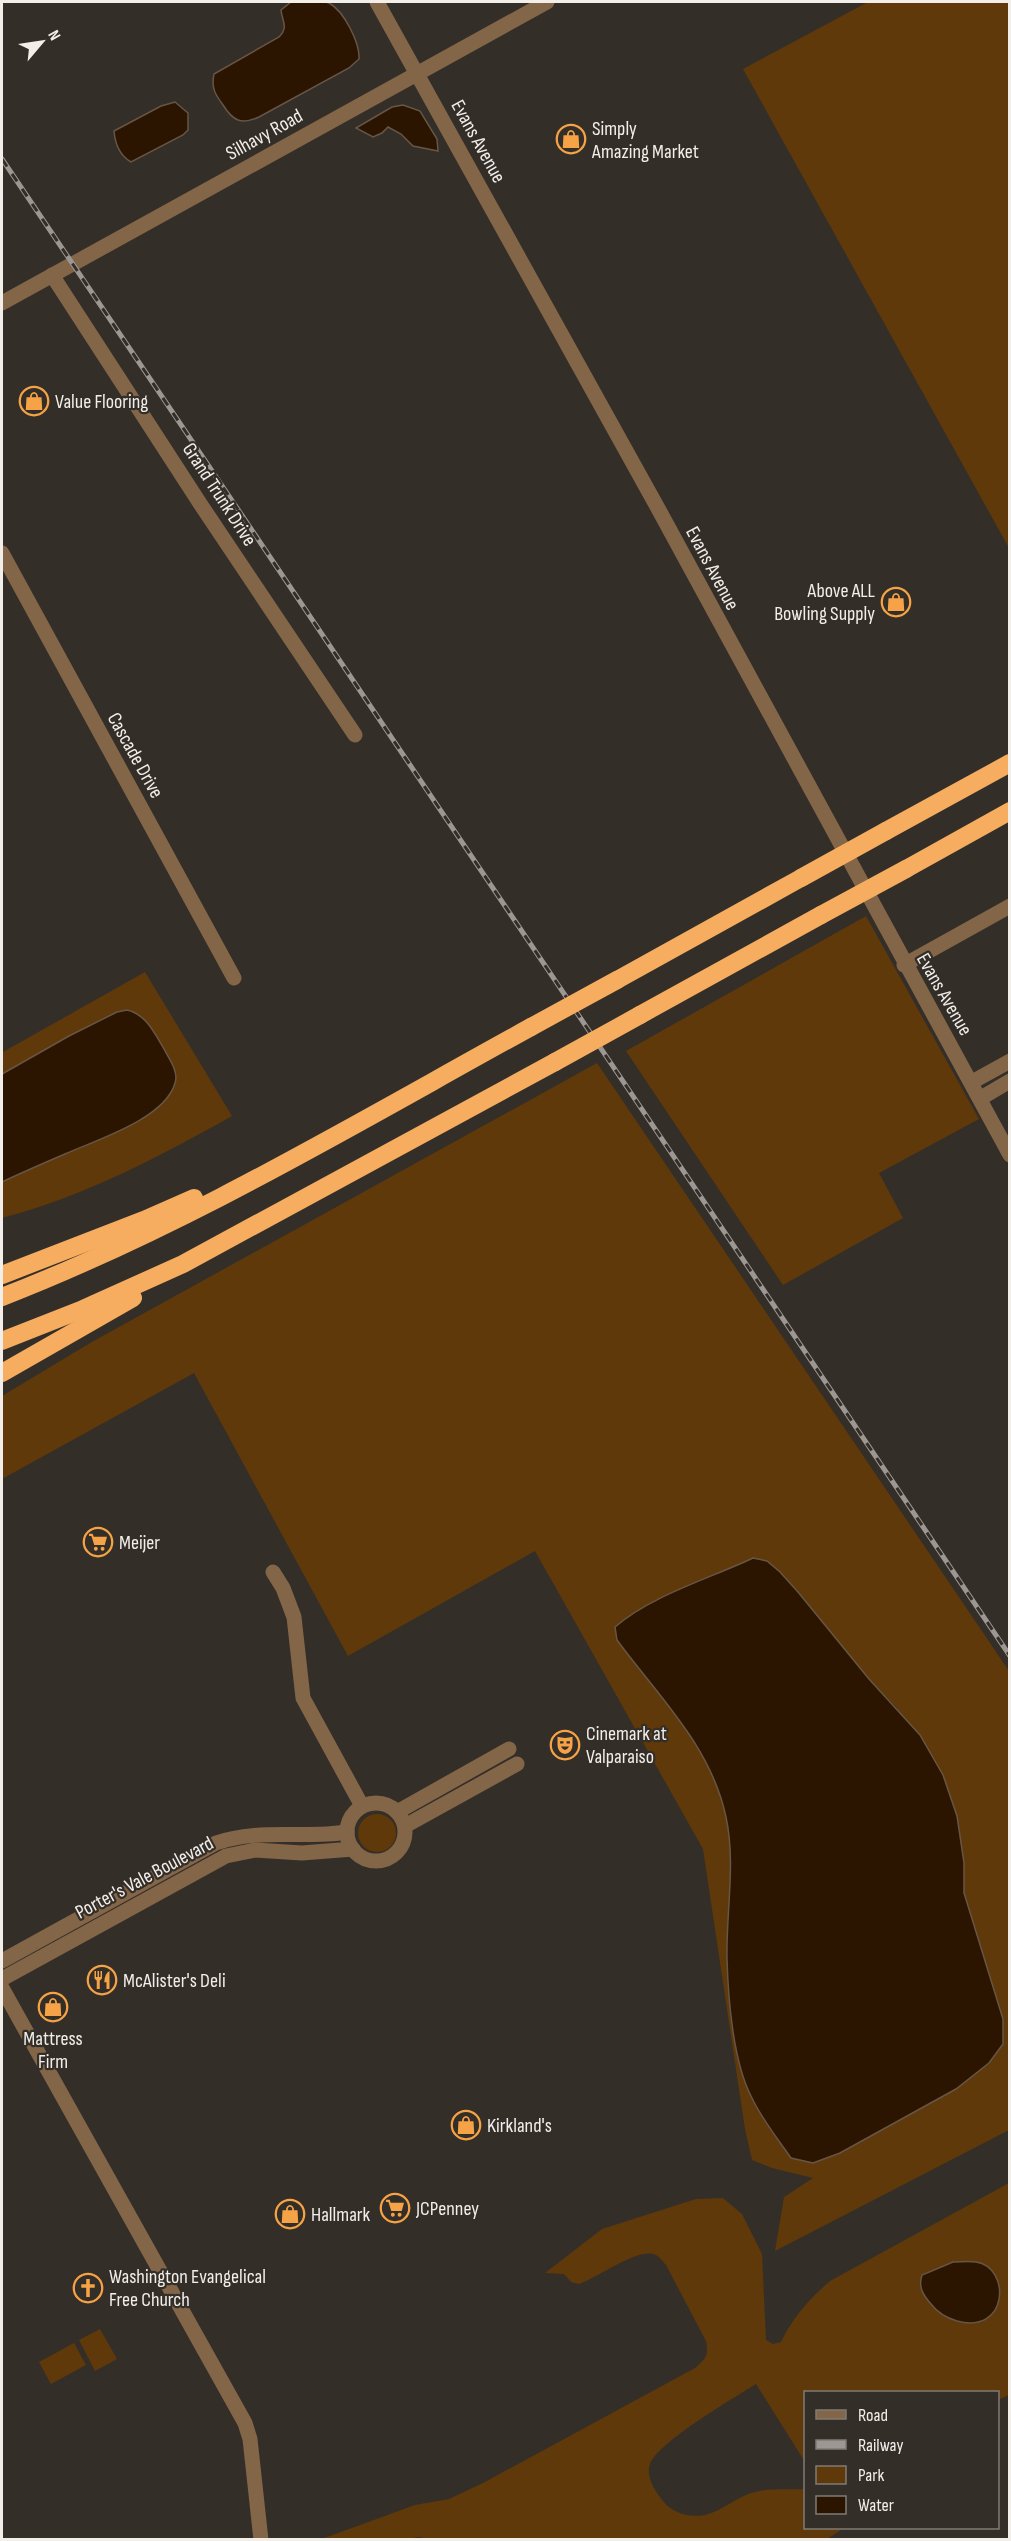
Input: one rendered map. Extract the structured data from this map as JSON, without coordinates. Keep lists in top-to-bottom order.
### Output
{
  "streets": {
    "street": [
      "Silhavy Road",
      "Evans Avenue",
      "Grand Trunk Drive",
      "Cascade Drive",
      "Porter's Vale Boulevard"
    ]
  },
  "crossings": [
    ["Silhavy Road", "Evans Avenue"],
    ["Silhavy Road", "Grand Trunk Drive"]
  ],
  "places": {
    "shop": [
      "Simply Amazing Market",
      "Value Flooring",
      "Above ALL Bowling Supply",
      "Mattress Firm",
      "Kirkland's",
      "Hallmark"
    ],
    "supermarket": ["Meijer", "JCPenney"],
    "theatre": ["Cinemark at Valparaiso"],
    "restaurant": ["McAlister's Deli"],
    "church": ["Washington Evangelical Free Church"]
  },
  "legend": [
    "Road",
    "Railway",
    "Park",
    "Water"
  ],
  "north": "top right"
}
